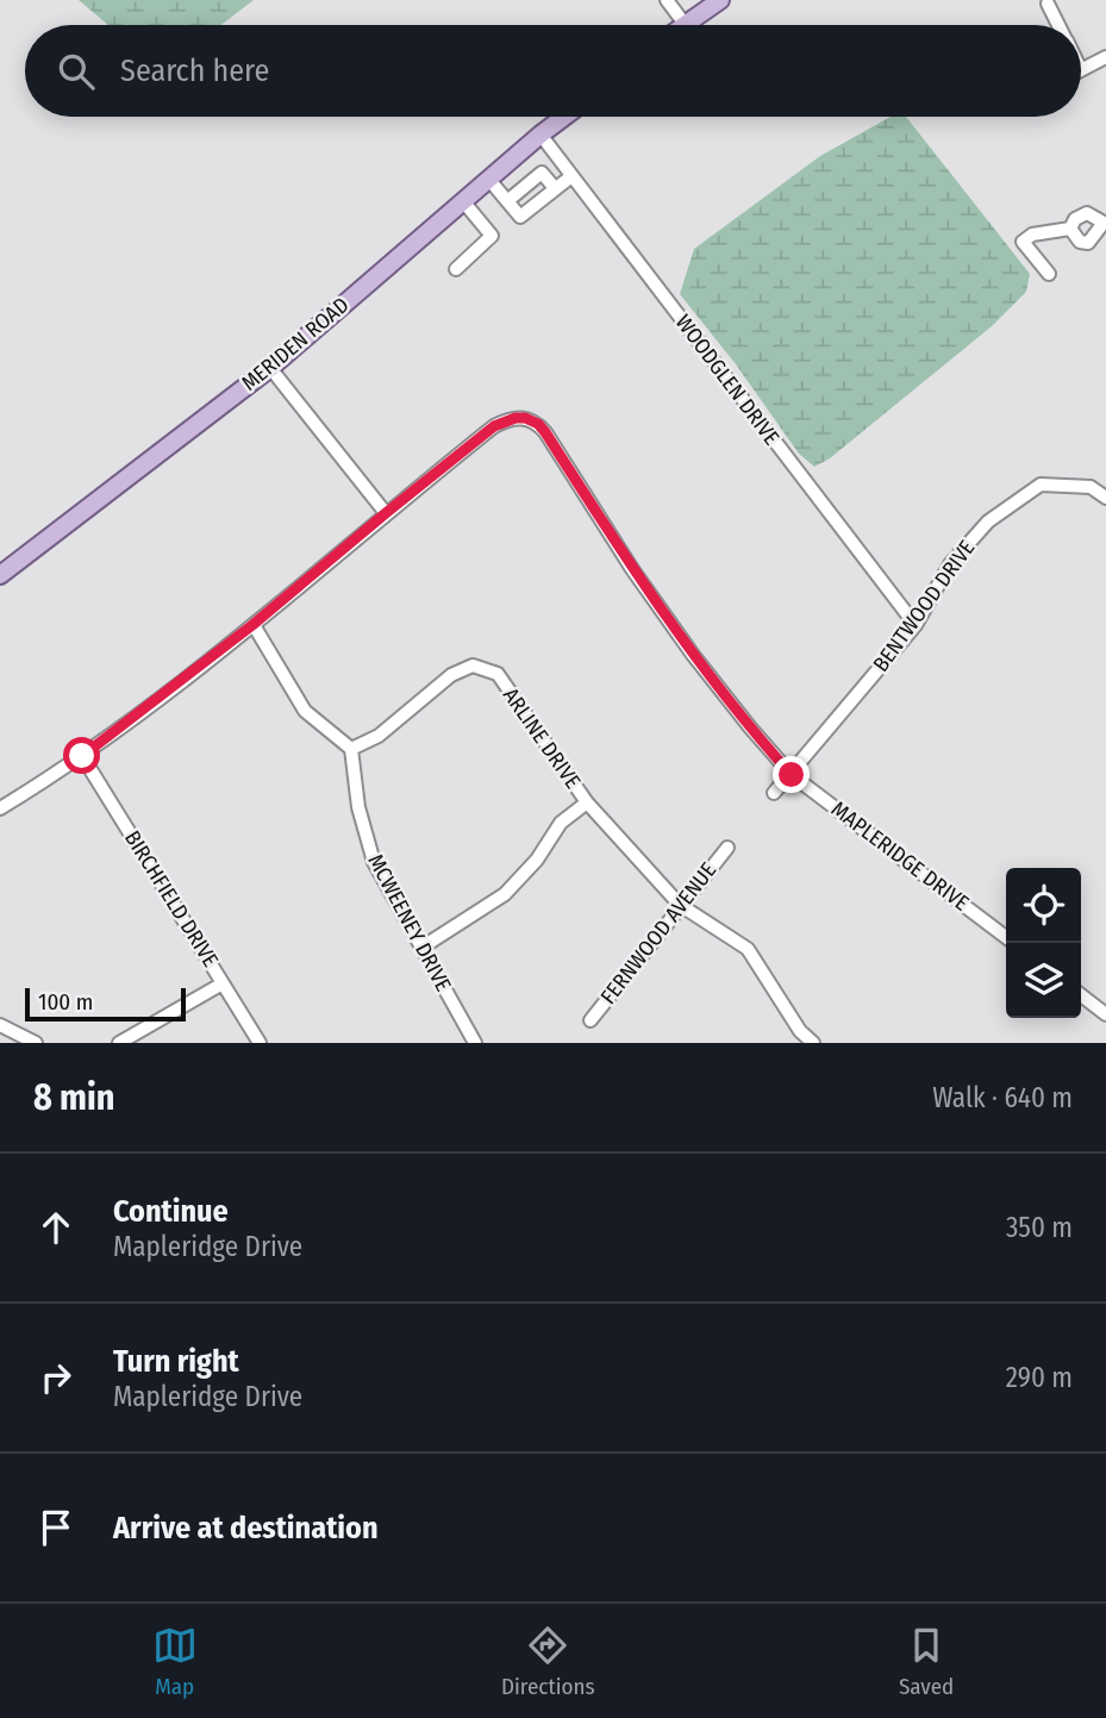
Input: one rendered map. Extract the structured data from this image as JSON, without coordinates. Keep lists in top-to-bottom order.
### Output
{
  "streets": {
    "main road": ["MERIDEN ROAD"],
    "street": [
      "WOODGLEN DRIVE",
      "BENTWOOD DRIVE",
      "ARLINE DRIVE",
      "MAPLERIDGE DRIVE",
      "BIRCHFIELD DRIVE",
      "MCWEENEY DRIVE",
      "FERNWOOD AVENUE"
    ]
  },
  "crossings": [
    ["MERIDEN ROAD", "WOODGLEN DRIVE"],
    ["WOODGLEN DRIVE", "BENTWOOD DRIVE"],
    ["BENTWOOD DRIVE", "MAPLERIDGE DRIVE"],
    ["ARLINE DRIVE", "MCWEENEY DRIVE"],
    ["ARLINE DRIVE", "FERNWOOD AVENUE"],
    ["MAPLERIDGE DRIVE", "BIRCHFIELD DRIVE"]
  ],
  "scale_bar": "100 m",
  "page": {
    "search": "Search here",
    "scale": "100 m",
    "heading": ["8 min", "Walk · 640 m"],
    "list": [
      ["Continue", "Mapleridge Drive", "350 m"],
      ["Turn right", "Mapleridge Drive", "290 m"],
      "Arrive at destination"
    ],
    "nav": ["Map", "Directions", "Saved"]
  }
}
